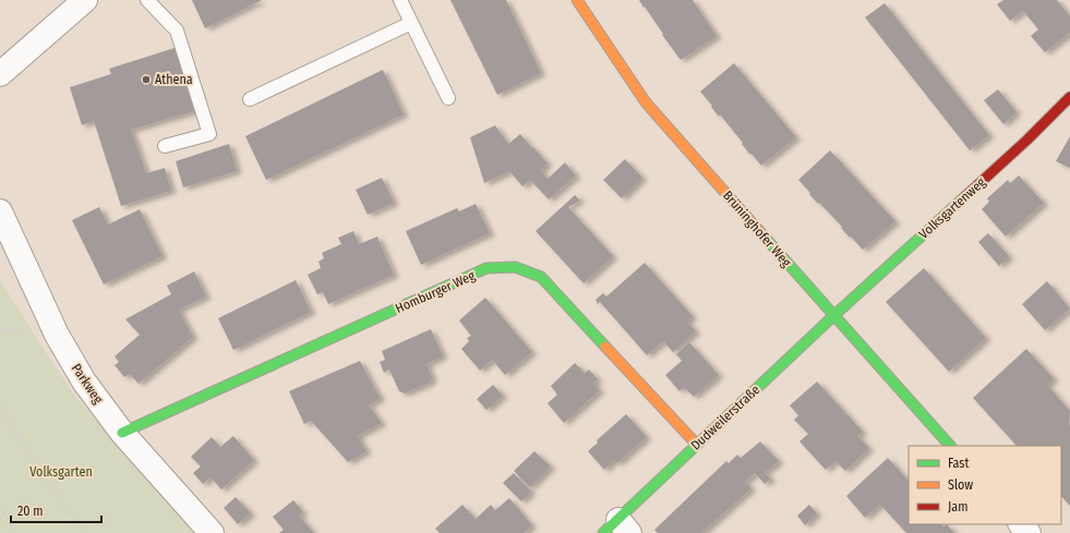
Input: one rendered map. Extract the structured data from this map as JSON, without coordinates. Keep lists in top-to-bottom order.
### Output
{
  "streets": {
    "street": [
      "Volksgartenweg",
      "Brüninghofer Weg",
      "Homburger Weg",
      "Parkweg",
      "Dudweilerstraße"
    ]
  },
  "crossings": [
    ["Volksgartenweg", "Brüninghofer Weg"],
    ["Volksgartenweg", "Dudweilerstraße"],
    ["Brüninghofer Weg", "Dudweilerstraße"],
    ["Homburger Weg", "Parkweg"],
    ["Homburger Weg", "Dudweilerstraße"]
  ],
  "parks": ["Volksgarten"],
  "places": ["Athena"],
  "legend": ["Fast", "Slow", "Jam"],
  "scale_bar": "20 m"
}
